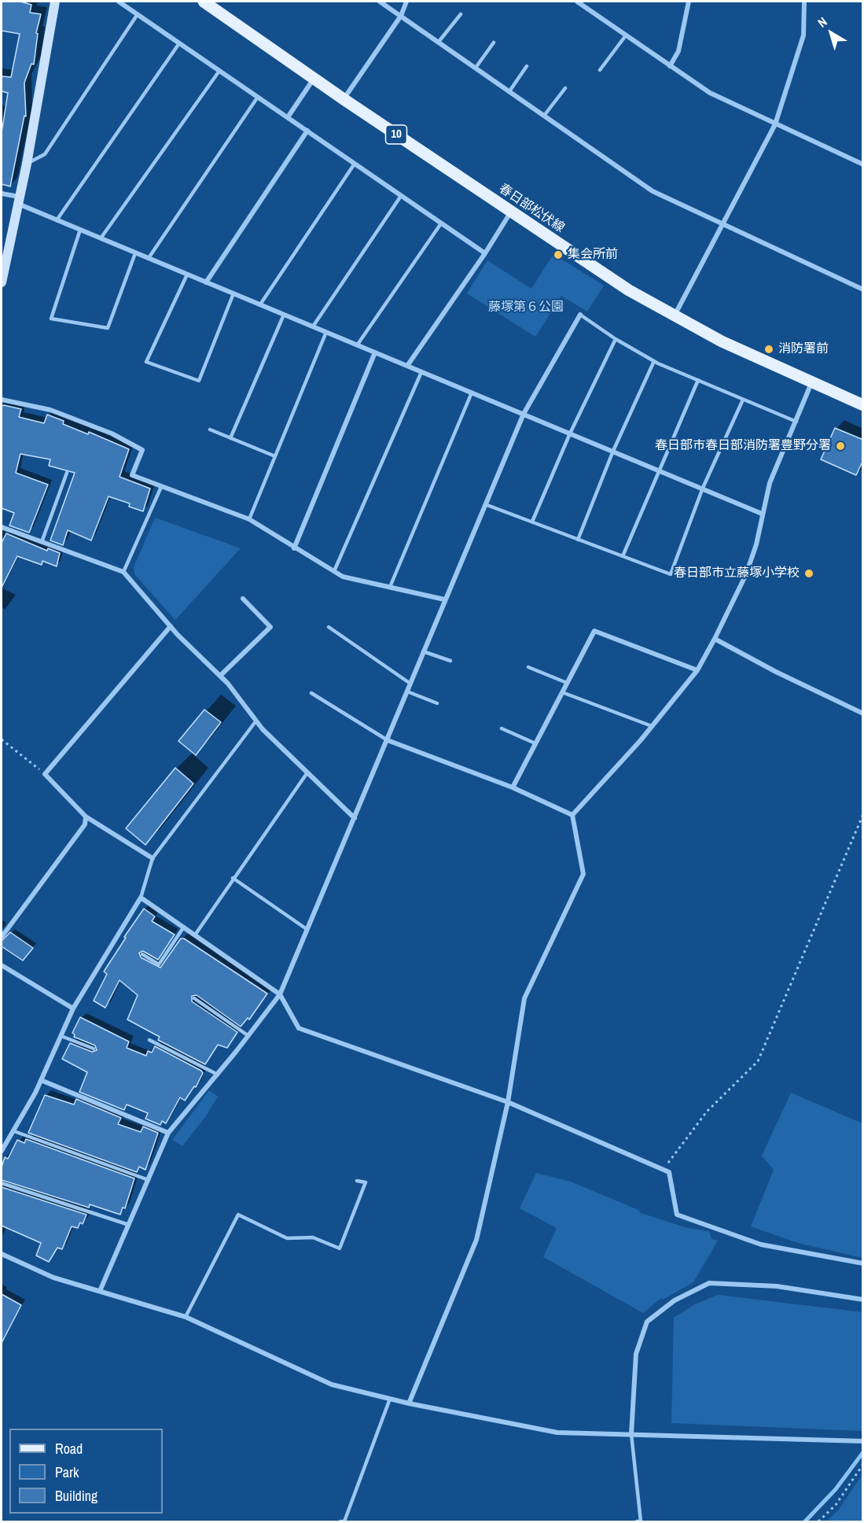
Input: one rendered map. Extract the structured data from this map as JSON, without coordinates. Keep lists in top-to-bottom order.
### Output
{
  "streets": {
    "main road": ["10", "春日部松伏線"]
  },
  "parks": ["藤塚第６公園"],
  "places": [
    "集会所前",
    "消防署前",
    "春日部市春日部消防署豊野分署",
    "春日部市立藤塚小学校"
  ],
  "legend": ["Road", "Park", "Building"],
  "north": "top left"
}
